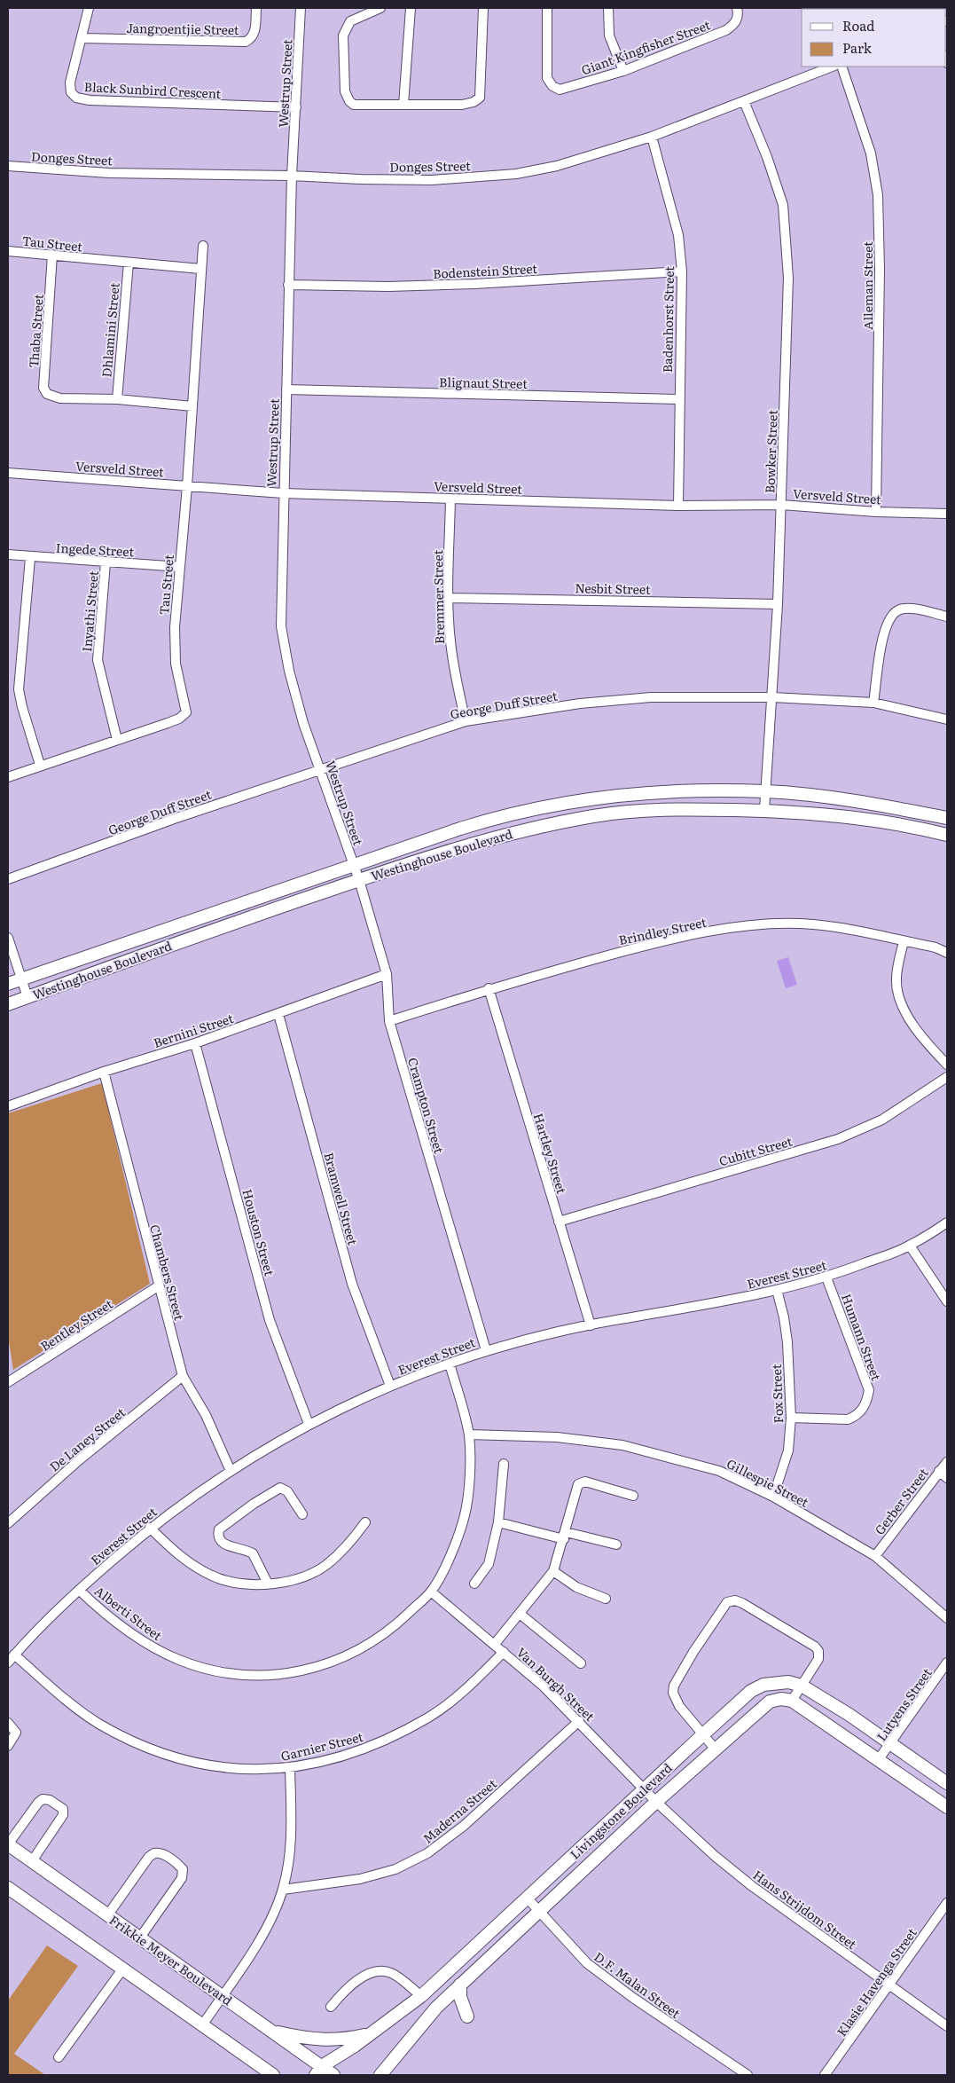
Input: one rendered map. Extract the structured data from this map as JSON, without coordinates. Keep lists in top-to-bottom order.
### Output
{
  "streets": {
    "street": [
      "Jangroentjie Street",
      "Giant Kingfisher Street",
      "Westrup Street",
      "Black Sunbird Crescent",
      "Donges Street",
      "Tau Street",
      "Bodenstein Street",
      "Alleman Street",
      "Badenhorst Street",
      "Dhlamini Street",
      "Thaba Street",
      "Blignaut Street",
      "Bowker Street",
      "Versveld Street",
      "Ingede Street",
      "Nesbit Street",
      "Bremmer Street",
      "Inyathi Street",
      "George Duff Street",
      "Westinghouse Boulevard",
      "Brindley Street",
      "Bernini Street",
      "Crampton Street",
      "Cubitt Street",
      "Hartley Street",
      "Bramwell Street",
      "Houston Street",
      "Chambers Street",
      "Everest Street",
      "Bentley Street",
      "Humann Street",
      "Fox Street",
      "De Laney Street",
      "Gillespie Street",
      "Gerber Street",
      "Alberti Street",
      "Van Burgh Street",
      "Lutyens Street",
      "Garnier Street",
      "Maderna Street",
      "Livingstone Boulevard",
      "Hans Strijdom Street",
      "Frikkie Meyer Boulevard",
      "Klasie Havenga Street",
      "D.F. Malan Street"
    ]
  },
  "crossings": [
    ["Jangroentjie Street", "Black Sunbird Crescent"],
    ["Westrup Street", "Black Sunbird Crescent"],
    ["Westrup Street", "Donges Street"],
    ["Westrup Street", "Bodenstein Street"],
    ["Westrup Street", "Blignaut Street"],
    ["Westrup Street", "Versveld Street"],
    ["Westrup Street", "George Duff Street"],
    ["Westrup Street", "Westinghouse Boulevard"],
    ["Westrup Street", "Crampton Street"],
    ["Donges Street", "Badenhorst Street"],
    ["Donges Street", "Bowker Street"],
    ["Tau Street", "Dhlamini Street"],
    ["Tau Street", "Thaba Street"],
    ["Tau Street", "Versveld Street"],
    ["Tau Street", "Ingede Street"],
    ["Tau Street", "Inyathi Street"],
    ["Bodenstein Street", "Badenhorst Street"],
    ["Alleman Street", "Versveld Street"],
    ["Badenhorst Street", "Blignaut Street"],
    ["Badenhorst Street", "Versveld Street"],
    ["Dhlamini Street", "Thaba Street"],
    ["Bowker Street", "Versveld Street"],
    ["Bowker Street", "Nesbit Street"],
    ["Bowker Street", "George Duff Street"],
    ["Bowker Street", "Westinghouse Boulevard"],
    ["Versveld Street", "Bremmer Street"],
    ["Ingede Street", "Inyathi Street"],
    ["Nesbit Street", "Bremmer Street"],
    ["Bremmer Street", "George Duff Street"],
    ["Westinghouse Boulevard", "Crampton Street"],
    ["Brindley Street", "Crampton Street"],
    ["Brindley Street", "Hartley Street"],
    ["Bernini Street", "Crampton Street"],
    ["Bernini Street", "Bramwell Street"],
    ["Bernini Street", "Houston Street"],
    ["Bernini Street", "Chambers Street"],
    ["Crampton Street", "Everest Street"],
    ["Cubitt Street", "Hartley Street"],
    ["Hartley Street", "Everest Street"],
    ["Bramwell Street", "Everest Street"],
    ["Houston Street", "Everest Street"],
    ["Chambers Street", "Everest Street"],
    ["Chambers Street", "Bentley Street"],
    ["Chambers Street", "De Laney Street"],
    ["Everest Street", "Humann Street"],
    ["Everest Street", "Fox Street"],
    ["Everest Street", "Alberti Street"],
    ["Everest Street", "Garnier Street"],
    ["Humann Street", "Fox Street"],
    ["Fox Street", "Gillespie Street"],
    ["Gillespie Street", "Gerber Street"],
    ["Gillespie Street", "Alberti Street"],
    ["Alberti Street", "Van Burgh Street"],
    ["Van Burgh Street", "Garnier Street"],
    ["Van Burgh Street", "Maderna Street"],
    ["Van Burgh Street", "Livingstone Boulevard"],
    ["Van Burgh Street", "Hans Strijdom Street"],
    ["Lutyens Street", "Livingstone Boulevard"],
    ["Livingstone Boulevard", "Hans Strijdom Street"],
    ["Livingstone Boulevard", "Frikkie Meyer Boulevard"],
    ["Livingstone Boulevard", "D.F. Malan Street"],
    ["Hans Strijdom Street", "Klasie Havenga Street"]
  ],
  "legend": ["Road", "Park"]
}
